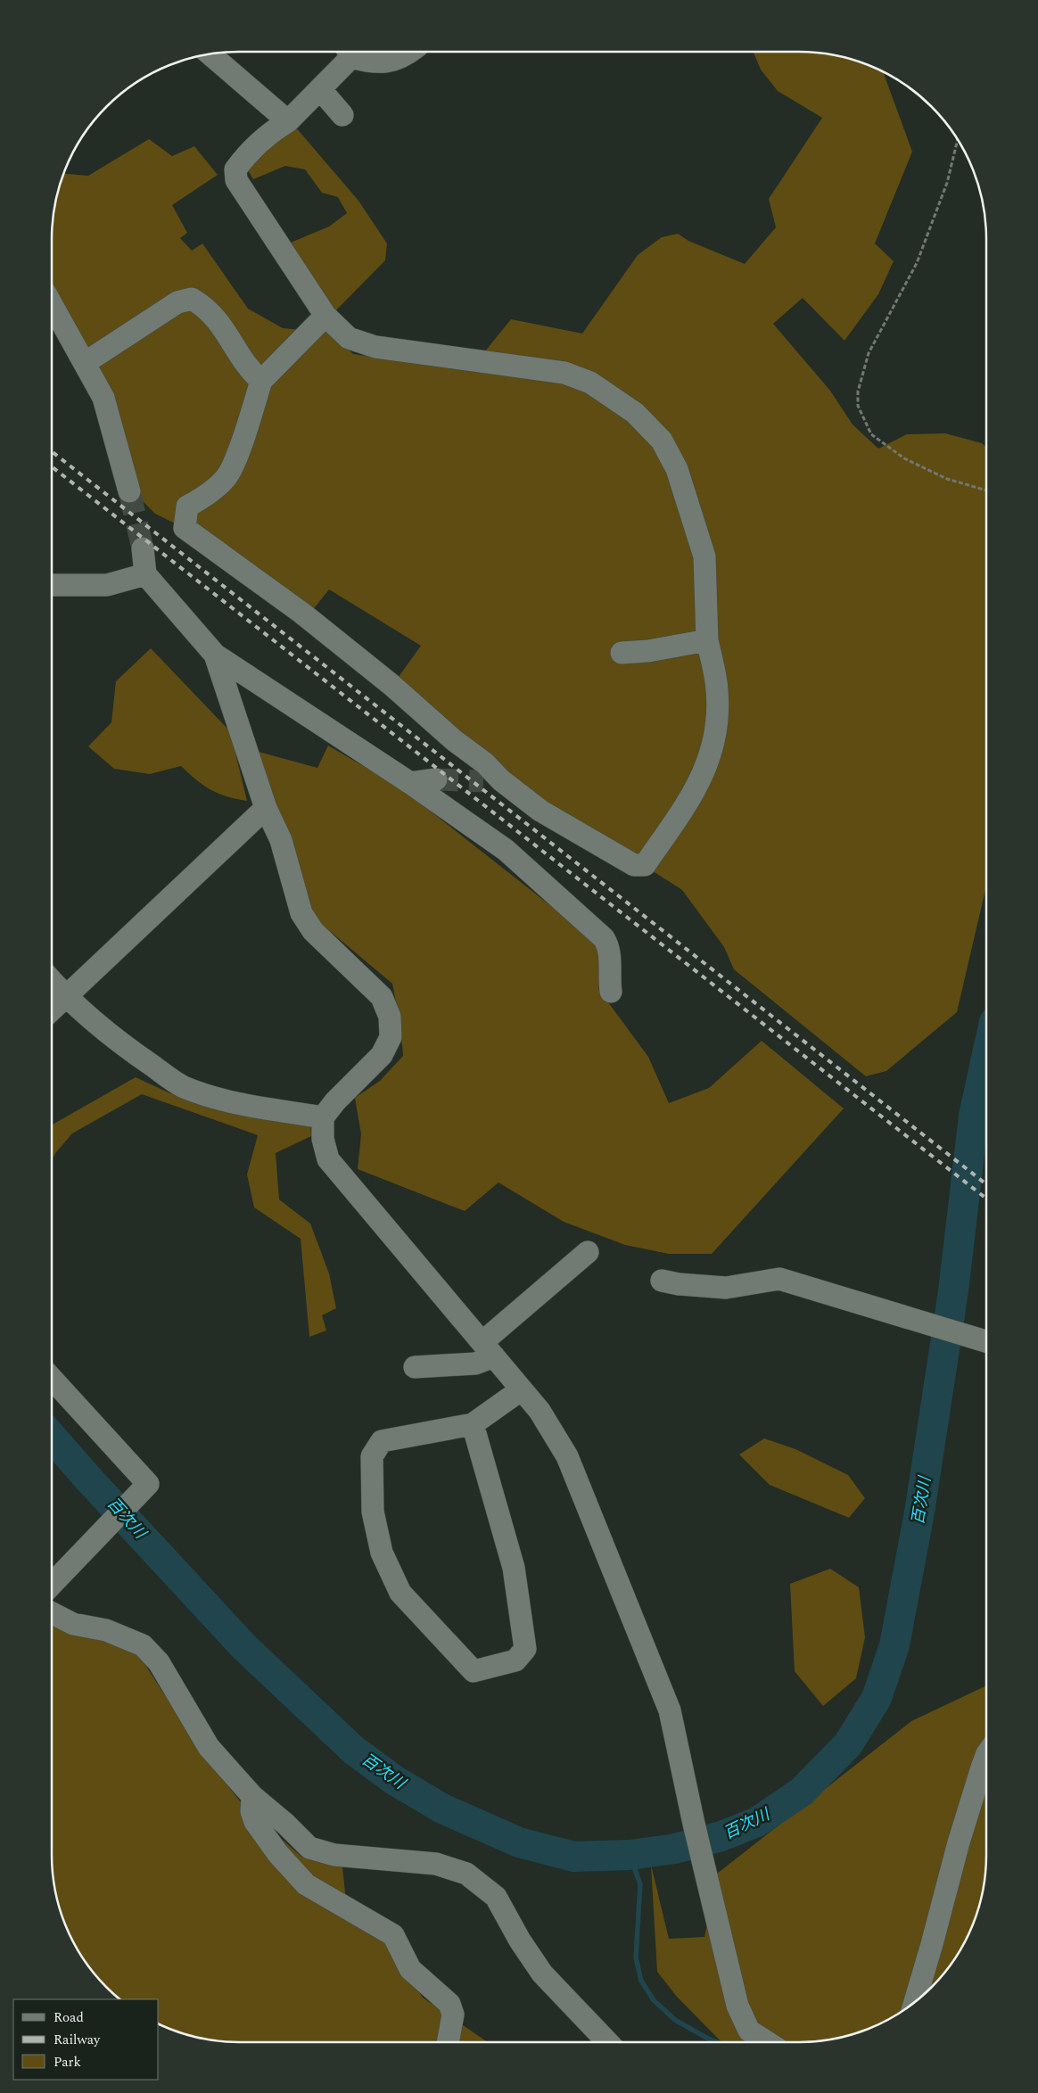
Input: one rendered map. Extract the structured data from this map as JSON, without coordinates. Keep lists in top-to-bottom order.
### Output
{
  "water": ["百次川"],
  "legend": ["Road", "Railway", "Park"]
}
